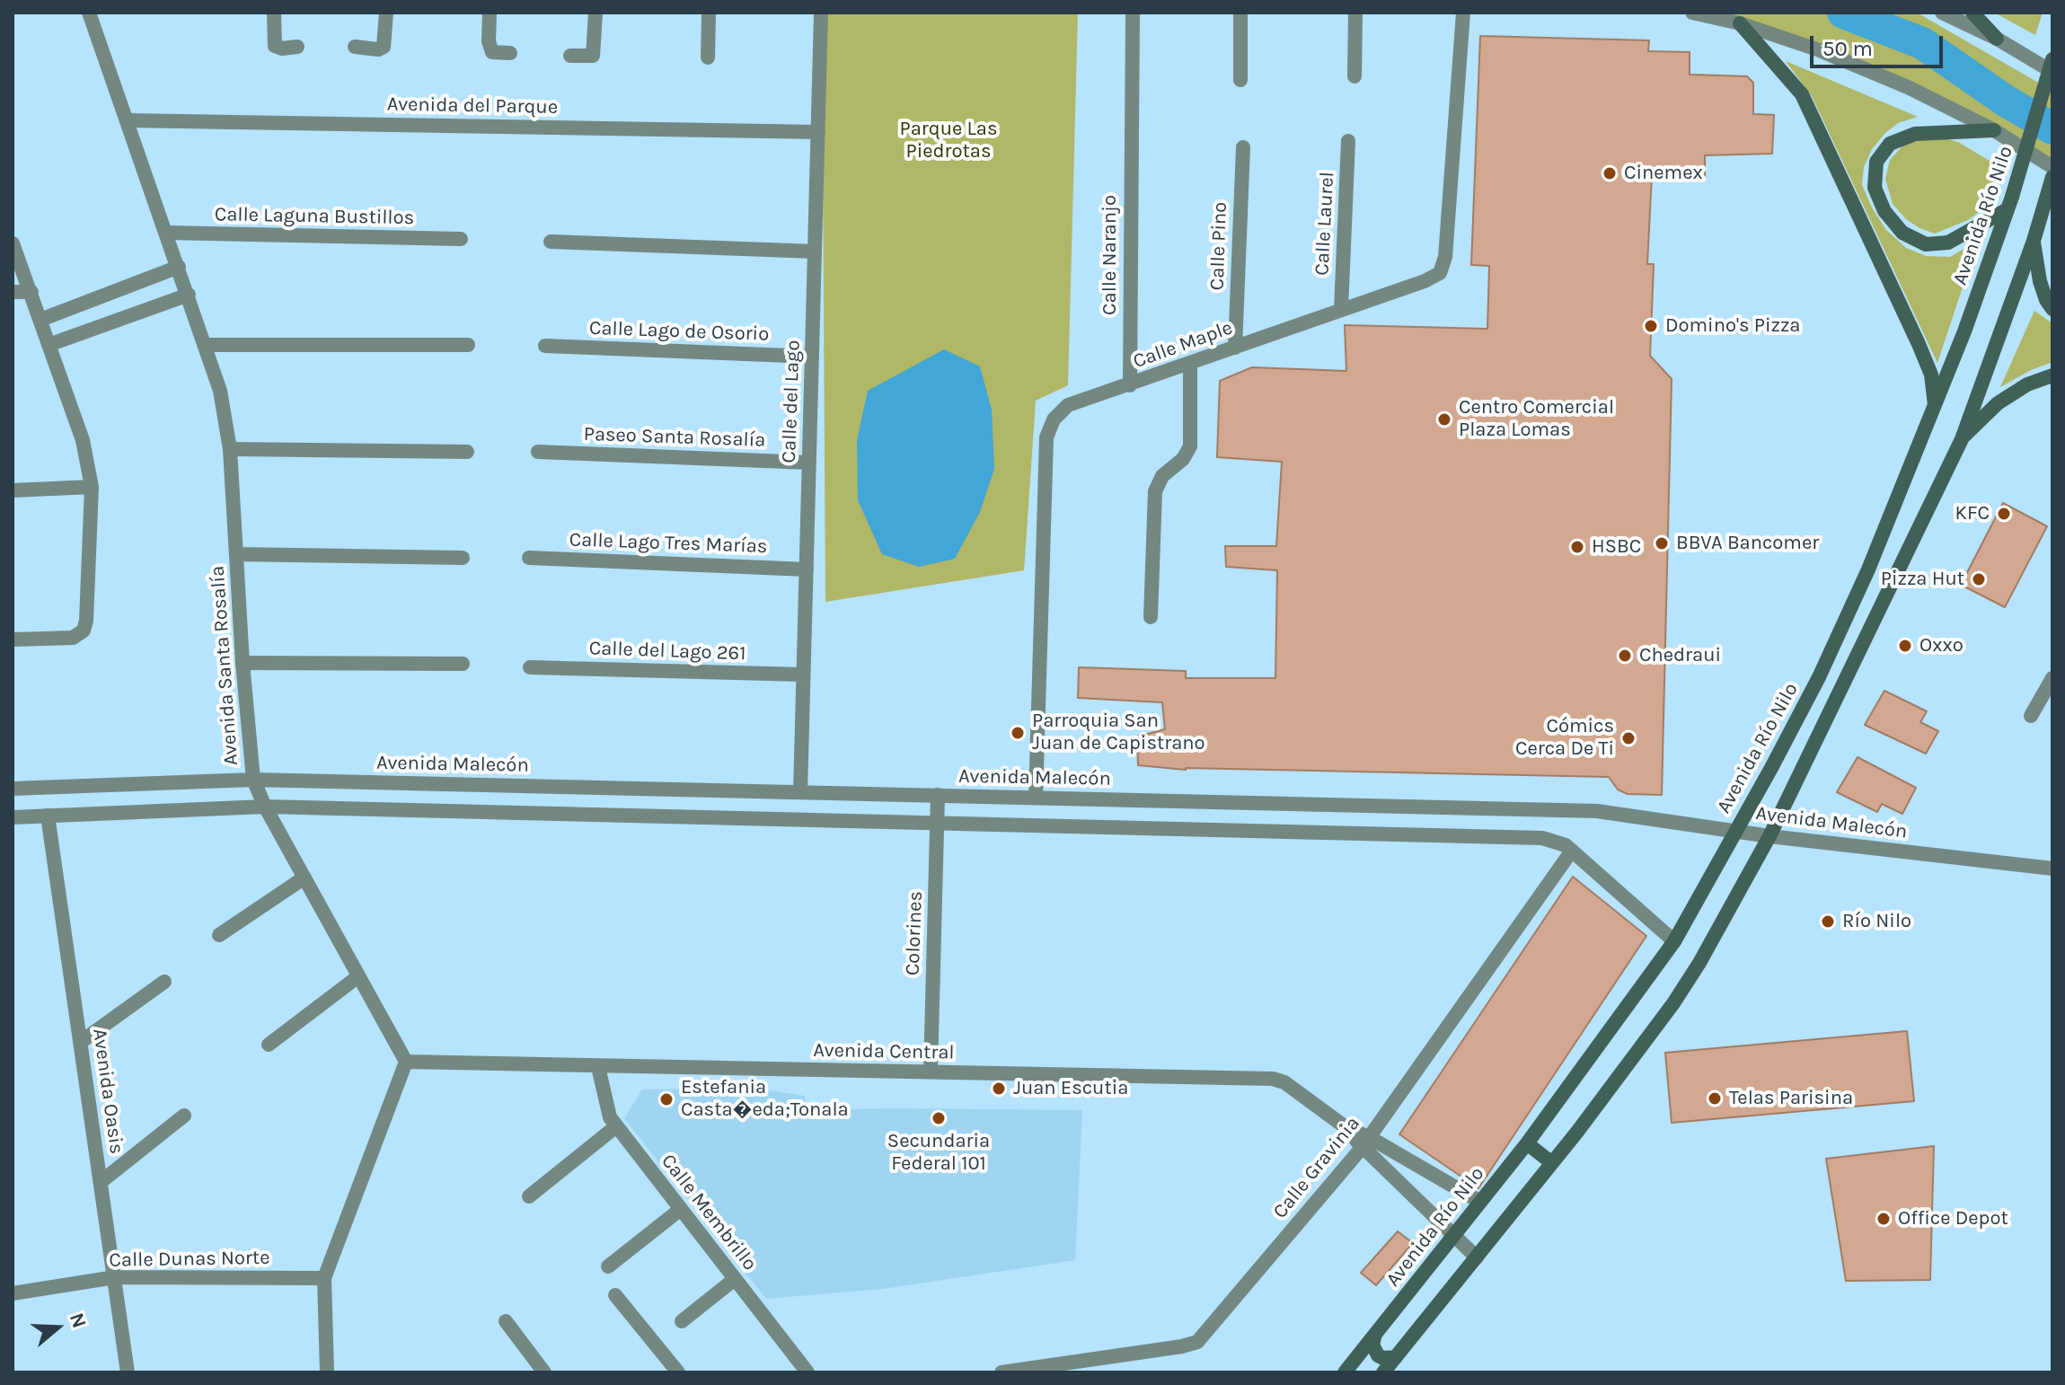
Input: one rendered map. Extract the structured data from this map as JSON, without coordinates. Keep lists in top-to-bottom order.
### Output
{
  "streets": {
    "main road": ["Avenida Río Nilo"],
    "street": [
      "Avenida del Parque",
      "Calle Laguna Bustillos",
      "Calle Laurel",
      "Calle Pino",
      "Calle Naranjo",
      "Calle Lago de Osorio",
      "Calle Maple",
      "Calle del Lago",
      "Paseo Santa Rosalía",
      "Calle Lago Tres Marías",
      "Calle del Lago 261",
      "Avenida Santa Rosalía",
      "Avenida Malecón",
      "Colorines",
      "Avenida Central",
      "Avenida Oasis",
      "Calle Gravinia",
      "Calle Membrillo",
      "Calle Dunas Norte"
    ]
  },
  "crossings": [
    ["Avenida del Parque", "Calle del Lago"],
    ["Avenida del Parque", "Avenida Santa Rosalía"],
    ["Avenida Río Nilo", "Avenida Malecón"],
    ["Avenida Río Nilo", "Avenida Central"],
    ["Calle Laguna Bustillos", "Avenida Santa Rosalía"],
    ["Calle Laurel", "Calle Maple"],
    ["Calle Pino", "Calle Maple"],
    ["Calle Naranjo", "Calle Maple"],
    ["Calle Lago de Osorio", "Calle del Lago"],
    ["Calle Maple", "Avenida Malecón"],
    ["Calle del Lago", "Paseo Santa Rosalía"],
    ["Calle del Lago", "Calle Lago Tres Marías"],
    ["Calle del Lago", "Calle del Lago 261"],
    ["Calle del Lago", "Avenida Malecón"],
    ["Avenida Santa Rosalía", "Avenida Malecón"],
    ["Avenida Santa Rosalía", "Avenida Central"],
    ["Avenida Malecón", "Colorines"],
    ["Colorines", "Avenida Central"],
    ["Avenida Central", "Calle Gravinia"],
    ["Avenida Central", "Calle Membrillo"],
    ["Avenida Oasis", "Calle Dunas Norte"]
  ],
  "parks": ["Parque Las Piedrotas"],
  "places": [
    "Cinemex",
    "Domino's Pizza",
    "Centro Comercial Plaza Lomas",
    "KFC",
    "BBVA Bancomer",
    "HSBC",
    "Pizza Hut",
    "Oxxo",
    "Chedraui",
    "Parroquia San Juan de Capistrano",
    "Cómics Cerca De Ti",
    "Río Nilo",
    "Juan Escutia",
    "Telas Parisina",
    "Estefania Casta�eda;Tonala",
    "Secundaria Federal 101",
    "Office Depot"
  ],
  "scale_bar": "50 m",
  "north": "right"
}
